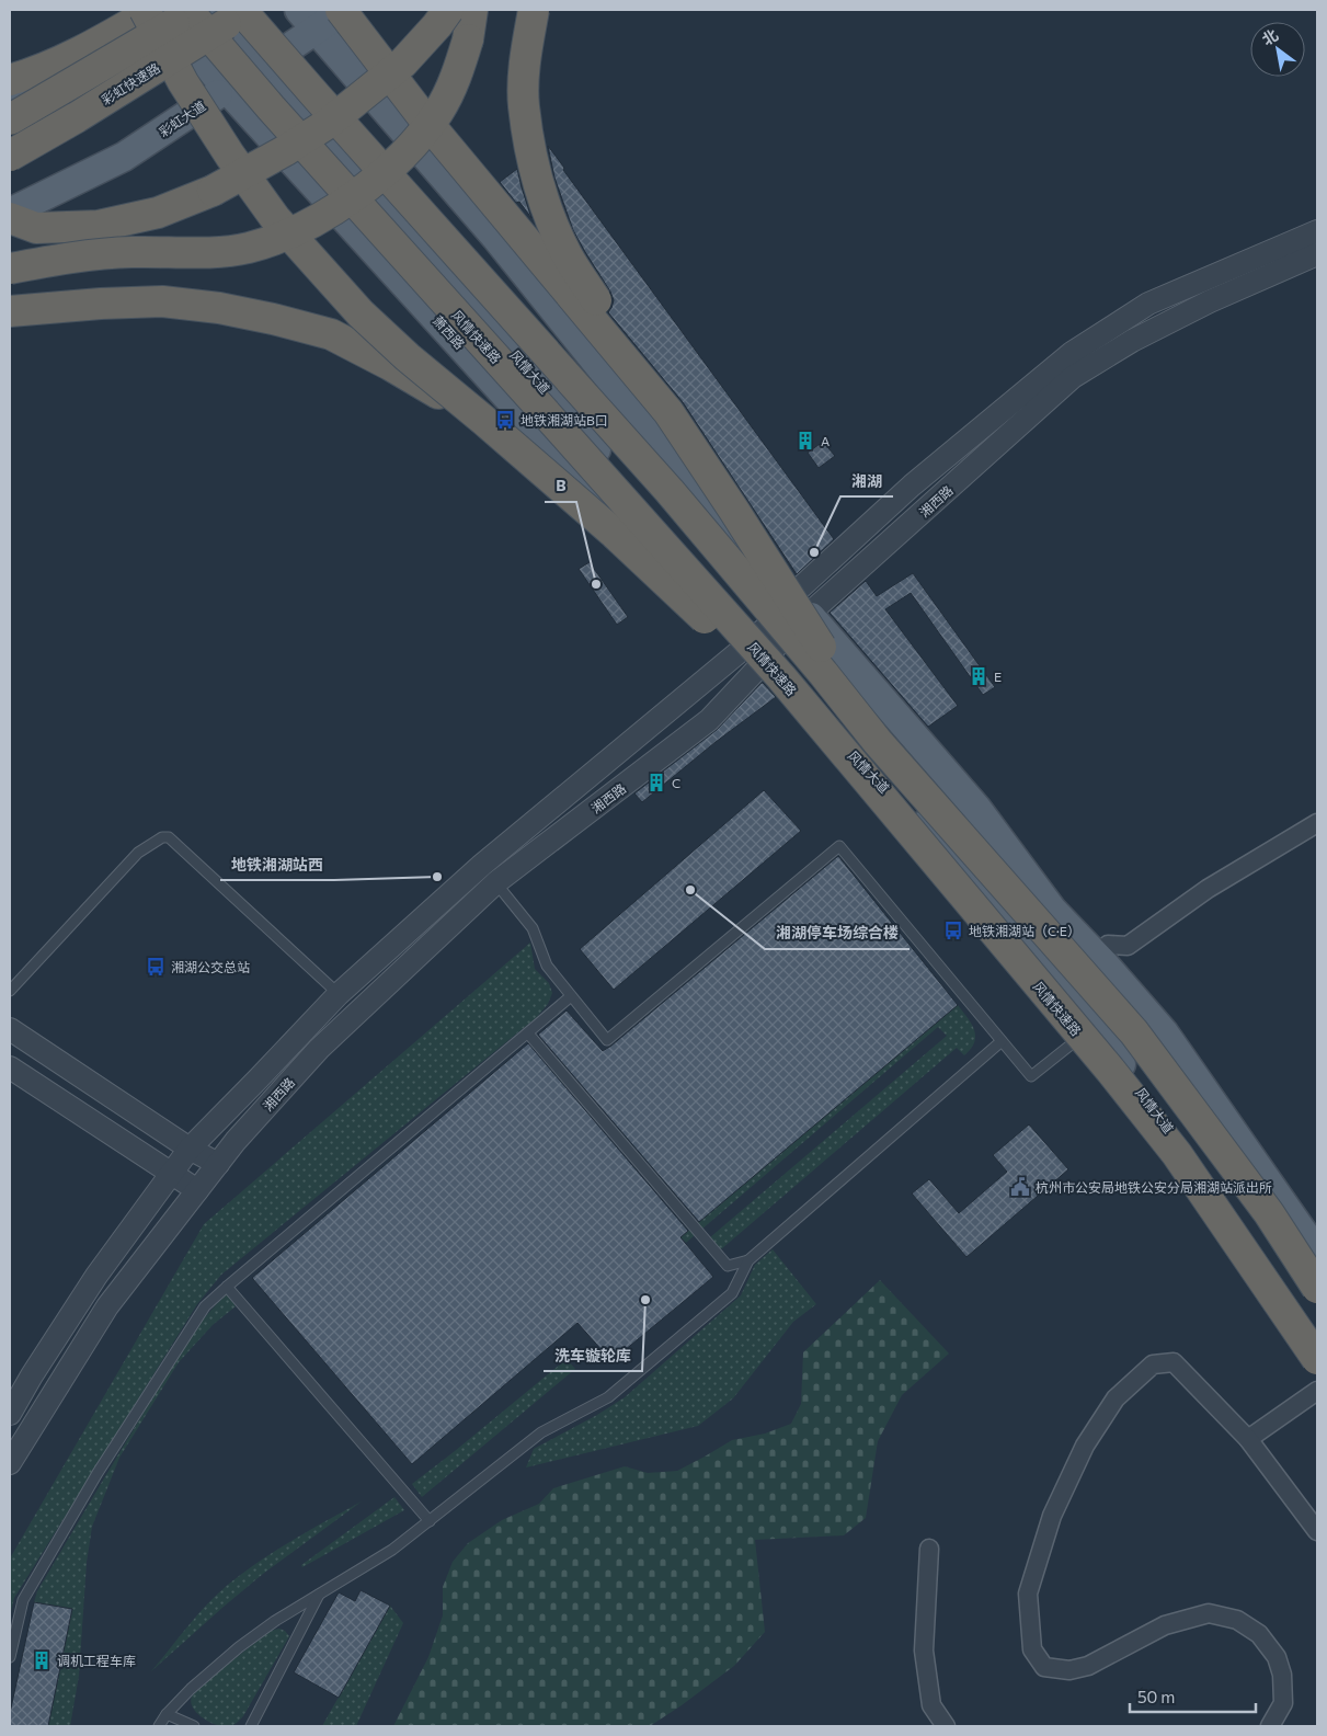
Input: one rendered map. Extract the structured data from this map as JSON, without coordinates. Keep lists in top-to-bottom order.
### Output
{
  "streets": {
    "highway": ["彩虹快速路", "风情快速路"],
    "main road": ["彩虹大道", "萧西路", "风情大道"],
    "street": ["湘西路"]
  },
  "crossings": [
    ["彩虹大道", "萧西路"],
    ["彩虹大道", "风情大道"],
    ["萧西路", "风情快速路"],
    ["萧西路", "风情大道"],
    ["萧西路", "湘西路"],
    ["风情大道", "湘西路"]
  ],
  "places": {
    "bus stop": ["地铁湘湖站B口", "地铁湘湖站（C·E）", "湘湖公交总站"],
    "building": [
      "A",
      "E",
      "C",
      "调机工程车库"
    ],
    "other": [
      "湘湖",
      "B",
      "地铁湘湖站西",
      "湘湖停车场综合楼",
      "洗车镟轮库"
    ],
    "public building": ["杭州市公安局地铁公安分局湘湖站派出所"]
  },
  "scale_bar": "50 m",
  "north": "top left"
}
